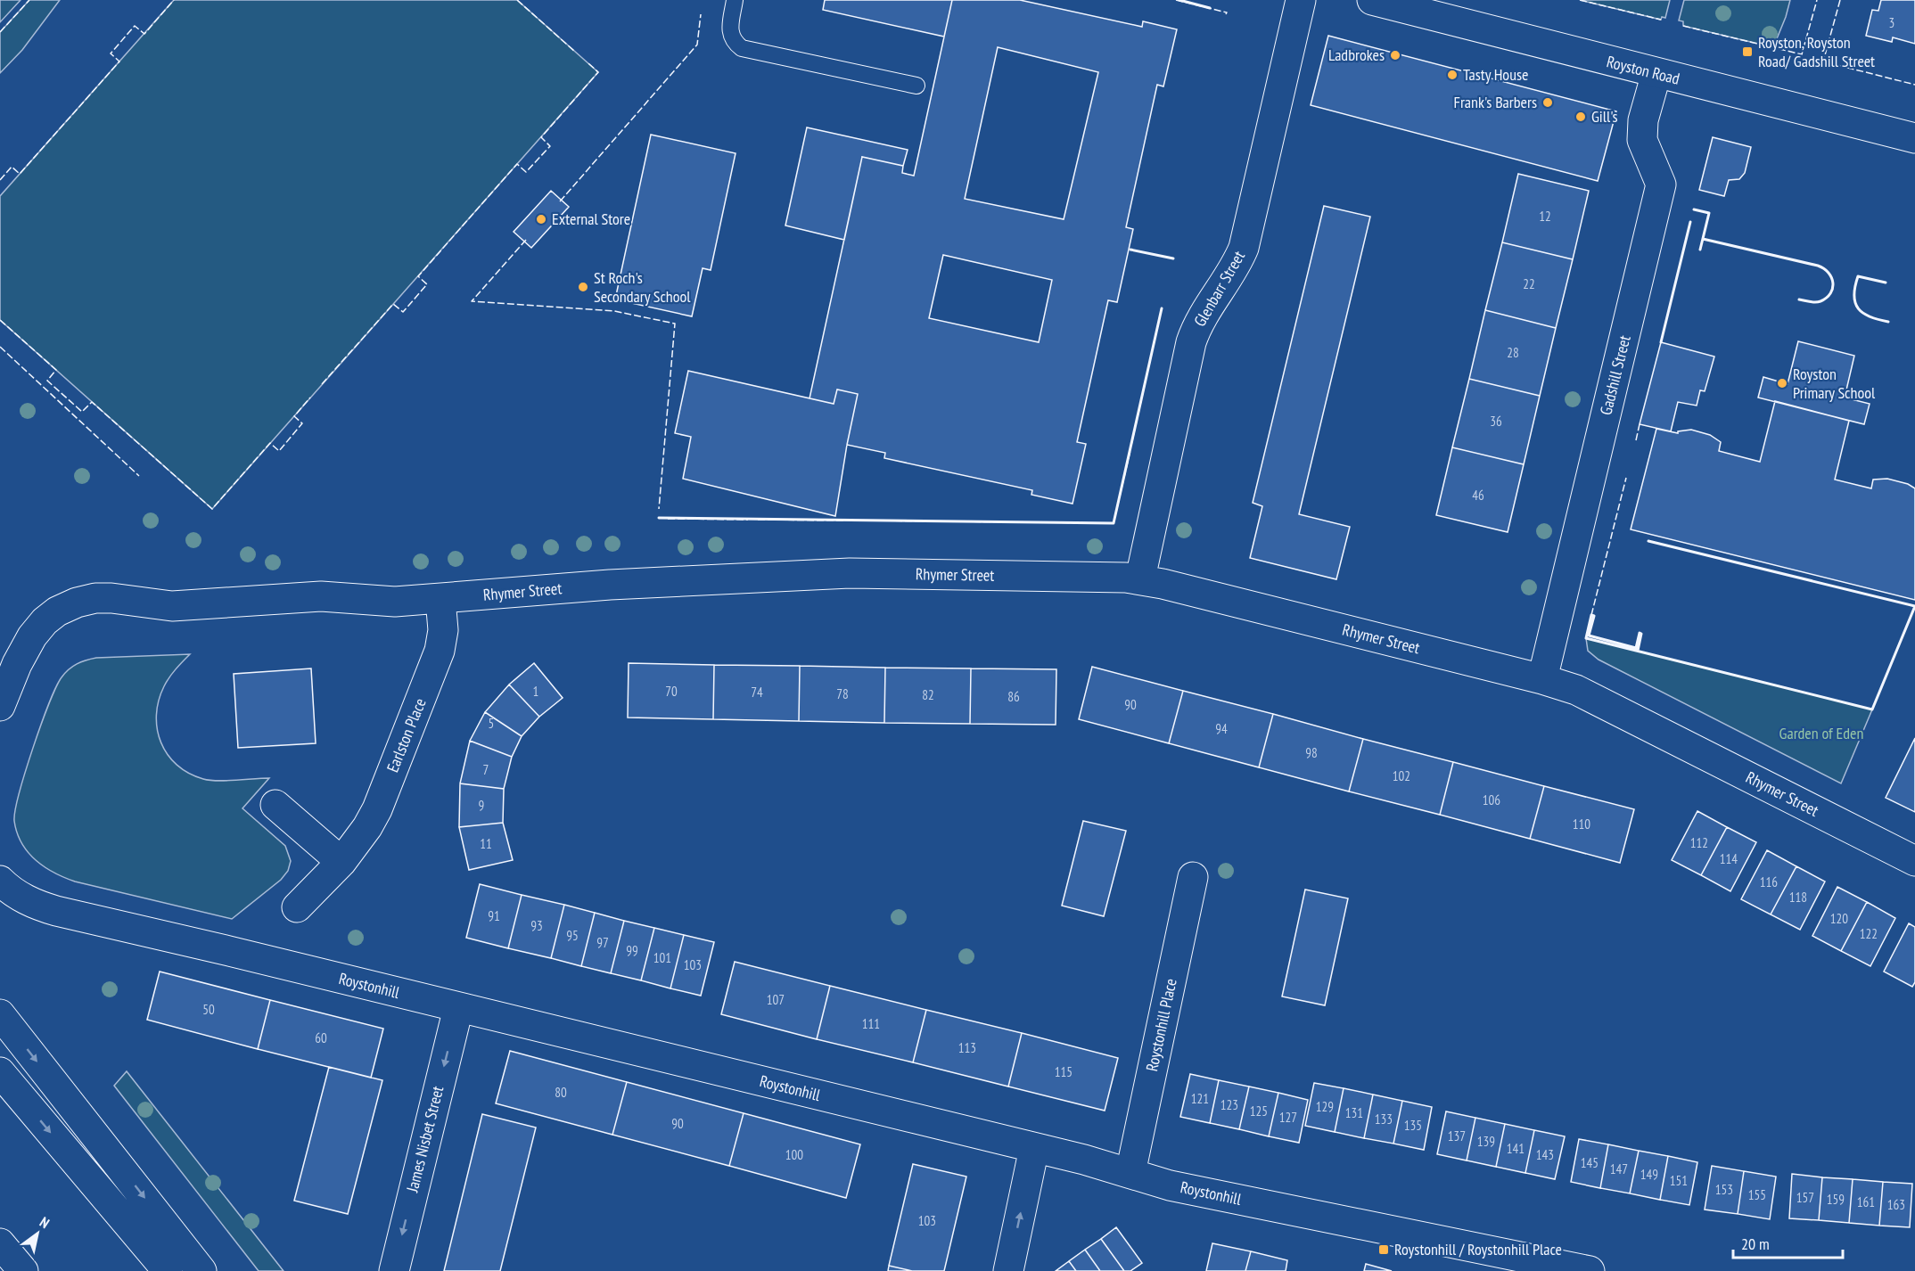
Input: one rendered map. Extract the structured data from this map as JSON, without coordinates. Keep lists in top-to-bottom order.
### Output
{
  "streets": {
    "main road": [
      "Royston Road",
      "Glenbarr Street",
      "Gadshill Street",
      "Rhymer Street",
      "Earlston Place",
      "Roystonhill",
      "Roystonhill Place",
      "James Nisbet Street"
    ]
  },
  "crossings": [
    ["Royston Road", "Gadshill Street"],
    ["Glenbarr Street", "Rhymer Street"],
    ["Gadshill Street", "Rhymer Street"],
    ["Rhymer Street", "Earlston Place"],
    ["Roystonhill", "Roystonhill Place"],
    ["Roystonhill", "James Nisbet Street"]
  ],
  "one_way": ["James Nisbet Street"],
  "parks": ["Garden of Eden"],
  "places": {
    "transit": ["Royston, Royston Road/ Gadshill Street", "Roystonhill / Roystonhill Place"],
    "other": [
      "Ladbrokes",
      "Tasty House",
      "Frank's Barbers",
      "Gill's",
      "External Store",
      "St Roch's Secondary School",
      "Royston Primary School"
    ]
  },
  "house_numbers": [
    "3",
    "12",
    "22",
    "28",
    "36",
    "46",
    "1",
    "70",
    "74",
    "78",
    "82",
    "86",
    "90",
    "5",
    "94",
    "98",
    "7",
    "102",
    "106",
    "9",
    "110",
    "112",
    "11",
    "114",
    "116",
    "118",
    "91",
    "120",
    "93",
    "122",
    "95",
    "97",
    "99",
    "101",
    "103",
    "107",
    "50",
    "111",
    "60",
    "113",
    "115",
    "80",
    "121",
    "123",
    "129",
    "125",
    "131",
    "127",
    "133",
    "90",
    "135",
    "137",
    "139",
    "141",
    "100",
    "143",
    "145",
    "147",
    "149",
    "151",
    "153",
    "155",
    "157",
    "159",
    "161",
    "163",
    "103"
  ],
  "scale_bar": "20 m",
  "north": "top right"
}
